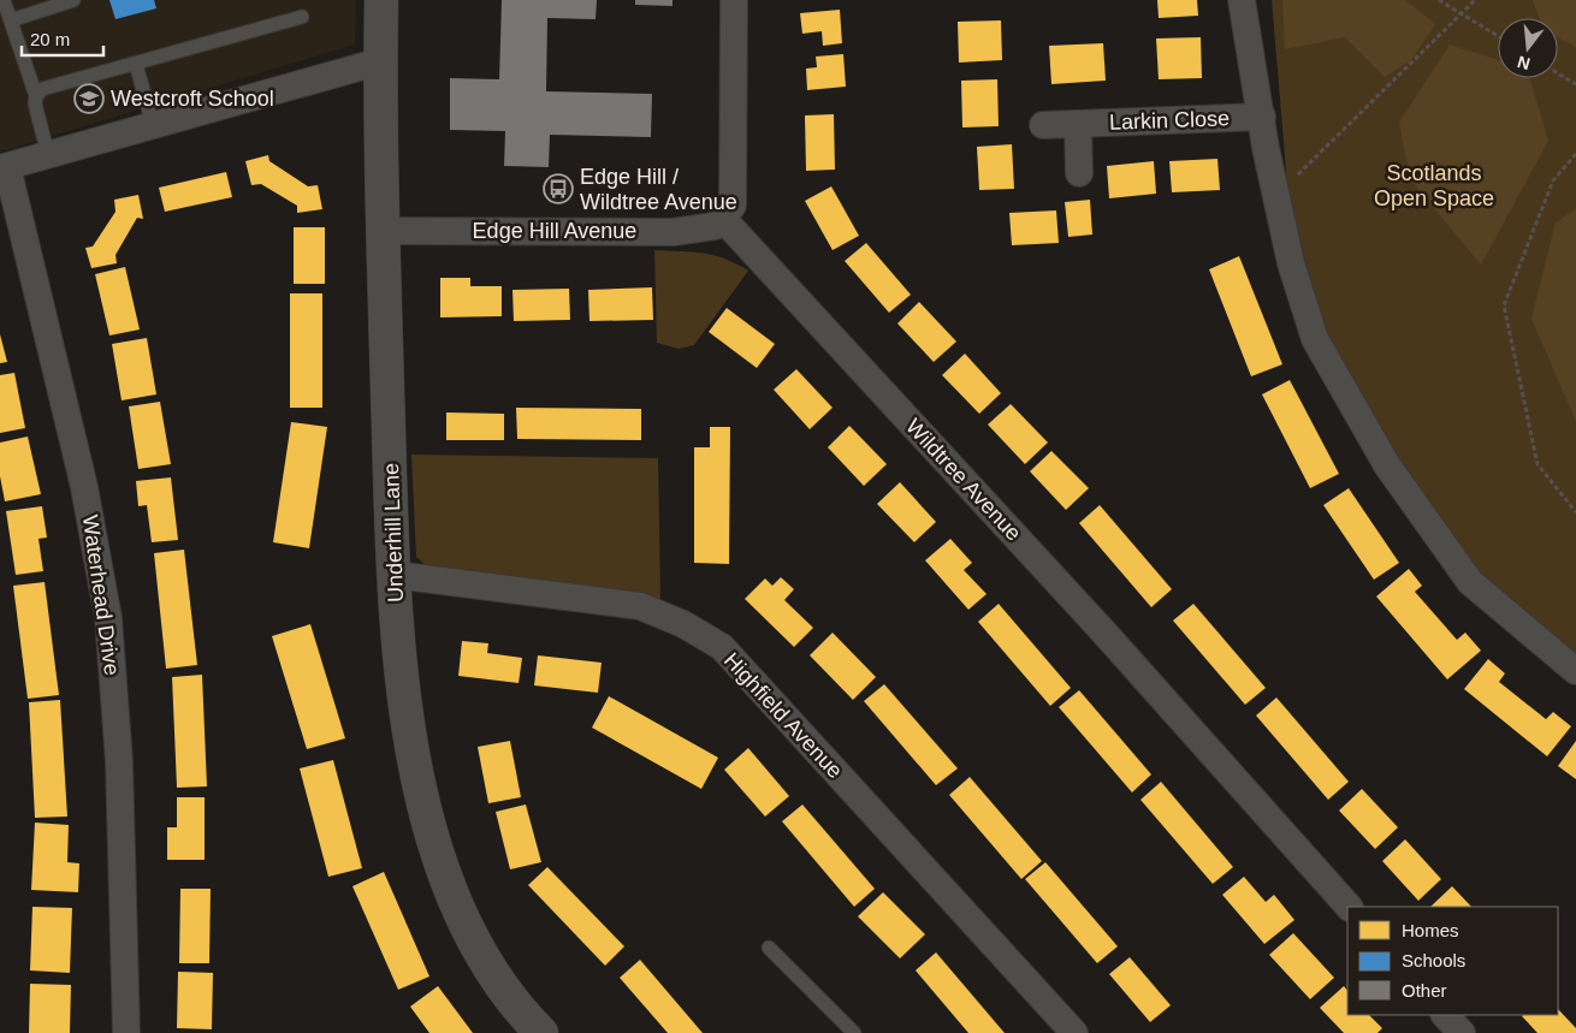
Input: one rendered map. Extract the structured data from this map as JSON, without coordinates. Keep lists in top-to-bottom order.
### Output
{
  "streets": {
    "street": [
      "Larkin Close",
      "Edge Hill Avenue",
      "Wildtree Avenue",
      "Underhill Lane",
      "Waterhead Drive",
      "Highfield Avenue"
    ]
  },
  "crossings": [
    ["Edge Hill Avenue", "Wildtree Avenue"],
    ["Edge Hill Avenue", "Underhill Lane"],
    ["Underhill Lane", "Highfield Avenue"]
  ],
  "parks": ["Scotlands Open Space"],
  "places": {
    "school or university": ["Westcroft School"],
    "bus stop": ["Edge Hill / Wildtree Avenue"]
  },
  "legend": ["Homes", "Schools", "Other"],
  "scale_bar": "20 m",
  "north": "bottom"
}
